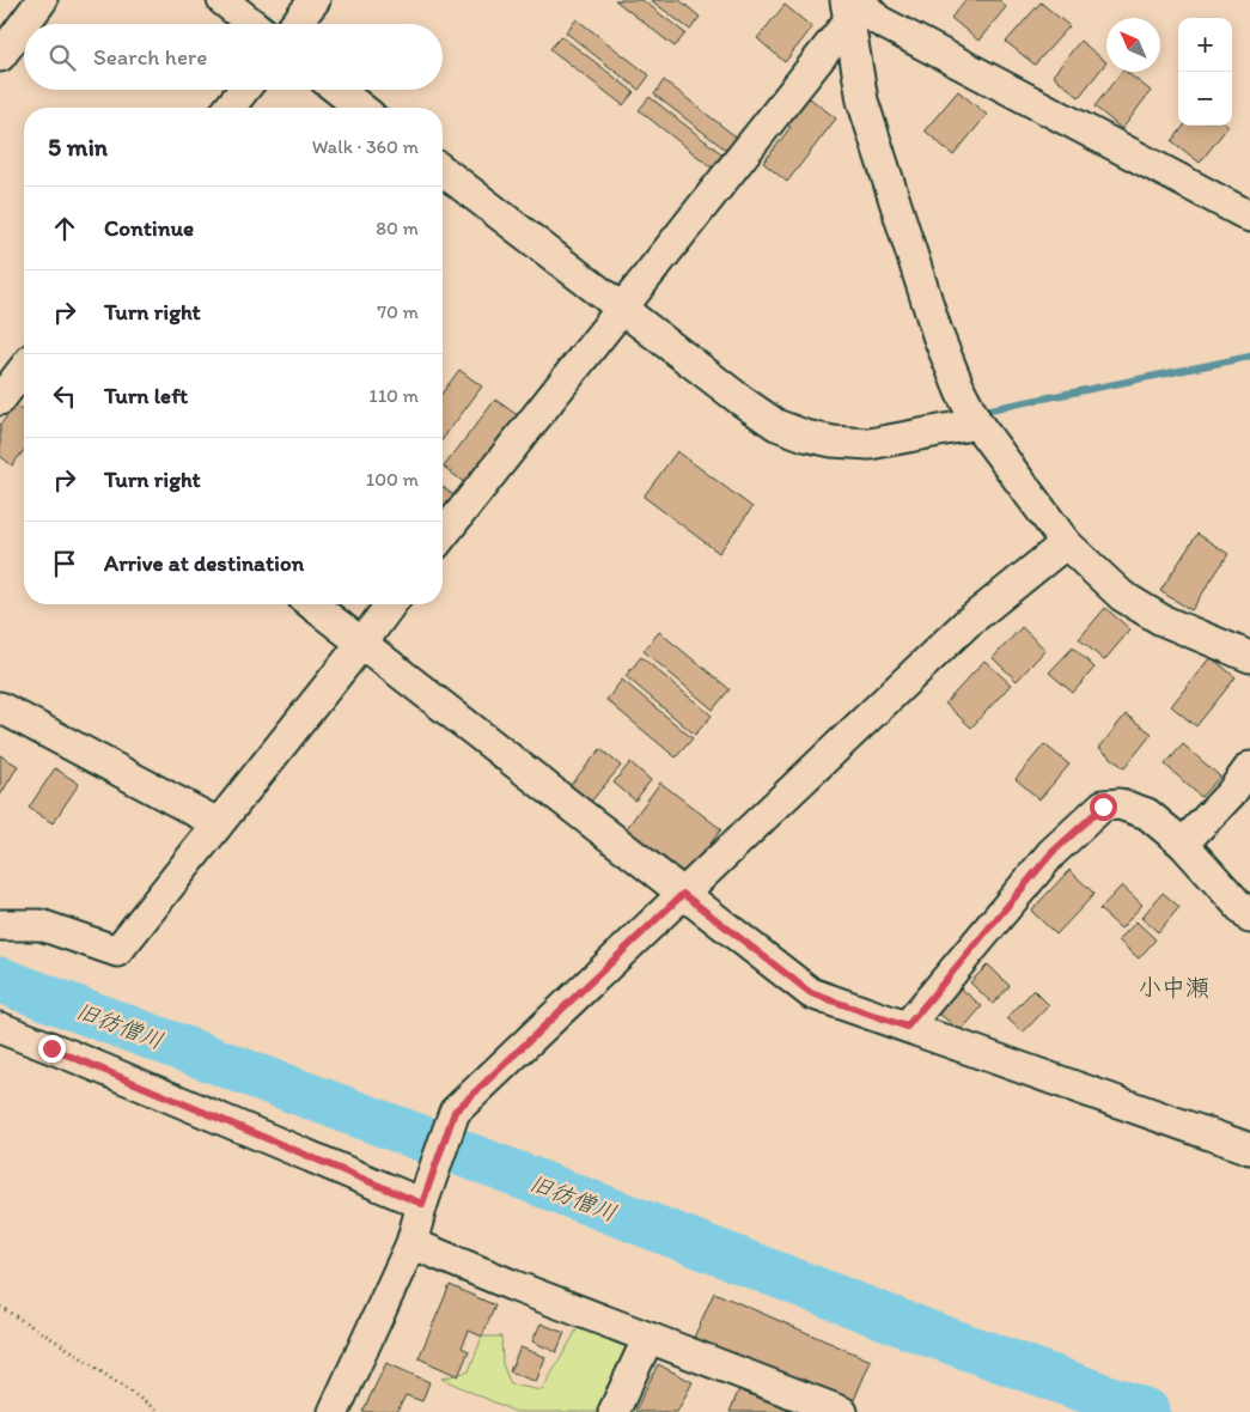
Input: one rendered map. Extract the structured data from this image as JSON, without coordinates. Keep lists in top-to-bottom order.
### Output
{
  "districts": ["小中瀬"],
  "water": ["旧彷僧川"],
  "north": "top left",
  "page": {
    "map_buttons": ["+", "−"],
    "search": "Search here",
    "heading": ["5 min", "Walk · 360 m"],
    "list": [
      ["Continue", "80 m"],
      ["Turn right", "70 m"],
      ["Turn left", "110 m"],
      ["Turn right", "100 m"],
      "Arrive at destination"
    ]
  }
}
